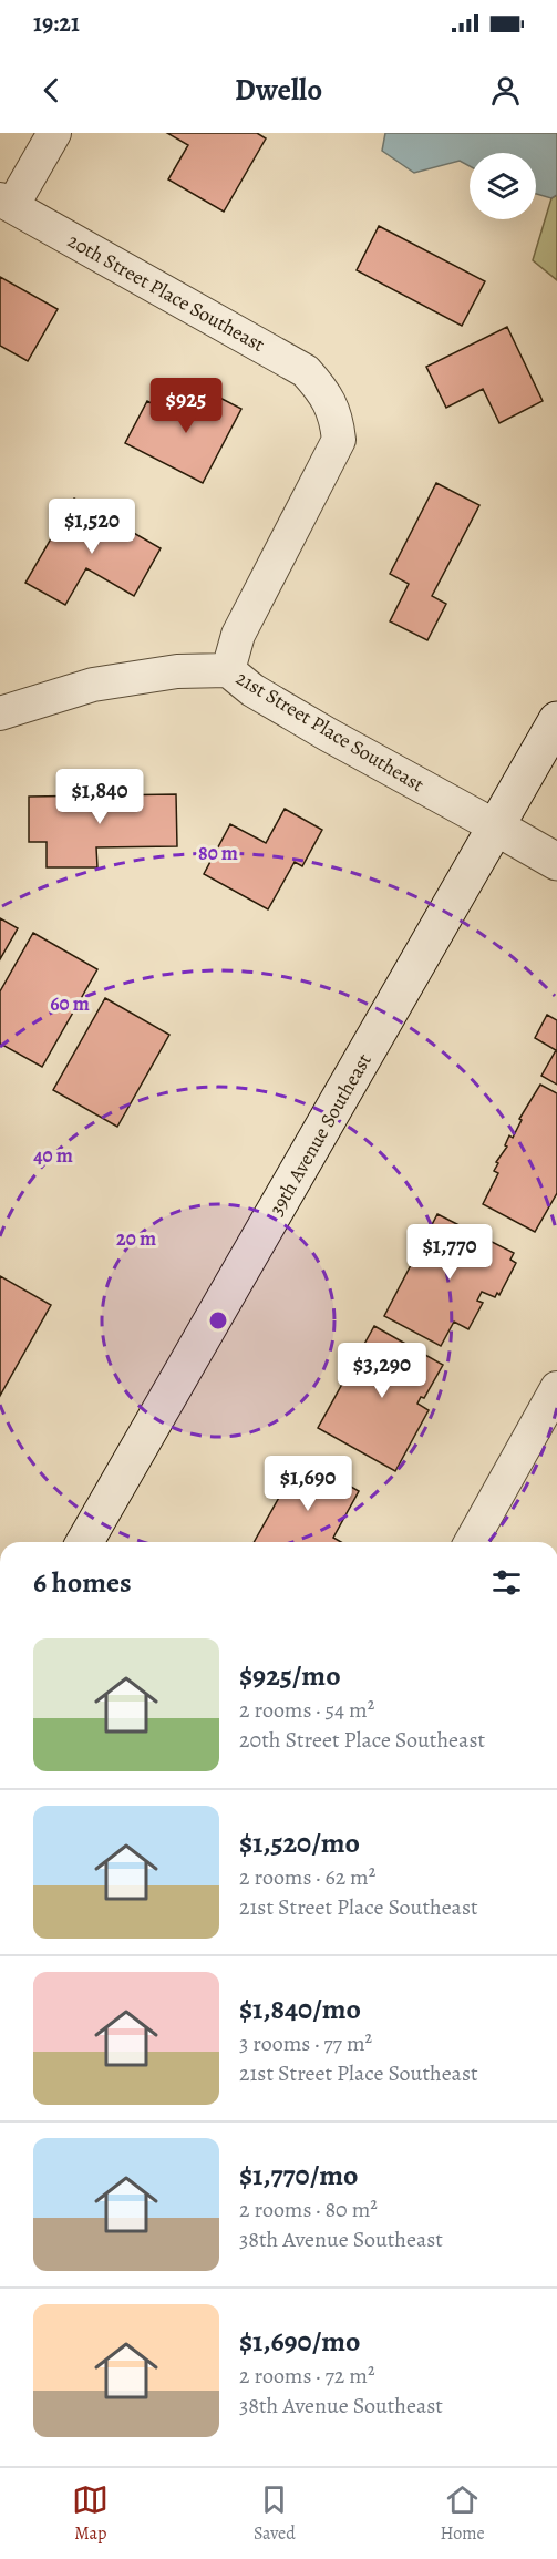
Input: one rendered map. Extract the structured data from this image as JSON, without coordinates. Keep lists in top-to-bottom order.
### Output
{
  "streets": {
    "main road": ["39th Avenue Southeast"],
    "street": ["20th Street Place Southeast", "21st Street Place Southeast"]
  },
  "crossings": [
    ["20th Street Place Southeast", "21st Street Place Southeast"],
    ["21st Street Place Southeast", "39th Avenue Southeast"]
  ],
  "page": {
    "status": "19:21",
    "header": "Dwello",
    "price": [
      "$925",
      "$1,520",
      "$1,840",
      "$1,770",
      "$3,290",
      "$1,690"
    ],
    "heading": "6 homes",
    "list": [
      {
        "name": "$925/mo",
        "note": "2 rooms · 54 m² · 20th Street Place Southeast"
      },
      {
        "name": "$1,520/mo",
        "note": "2 rooms · 62 m² · 21st Street Place Southeast"
      },
      {
        "name": "$1,840/mo",
        "note": "3 rooms · 77 m² · 21st Street Place Southeast"
      },
      {
        "name": "$1,770/mo",
        "note": "2 rooms · 80 m² · 38th Avenue Southeast"
      },
      {
        "name": "$1,690/mo",
        "note": "2 rooms · 72 m² · 38th Avenue Southeast"
      }
    ],
    "tabs": ["Map", "Saved", "Home"]
  },
  "rings": [
    "80 m",
    "60 m",
    "40 m",
    "20 m"
  ]
}
